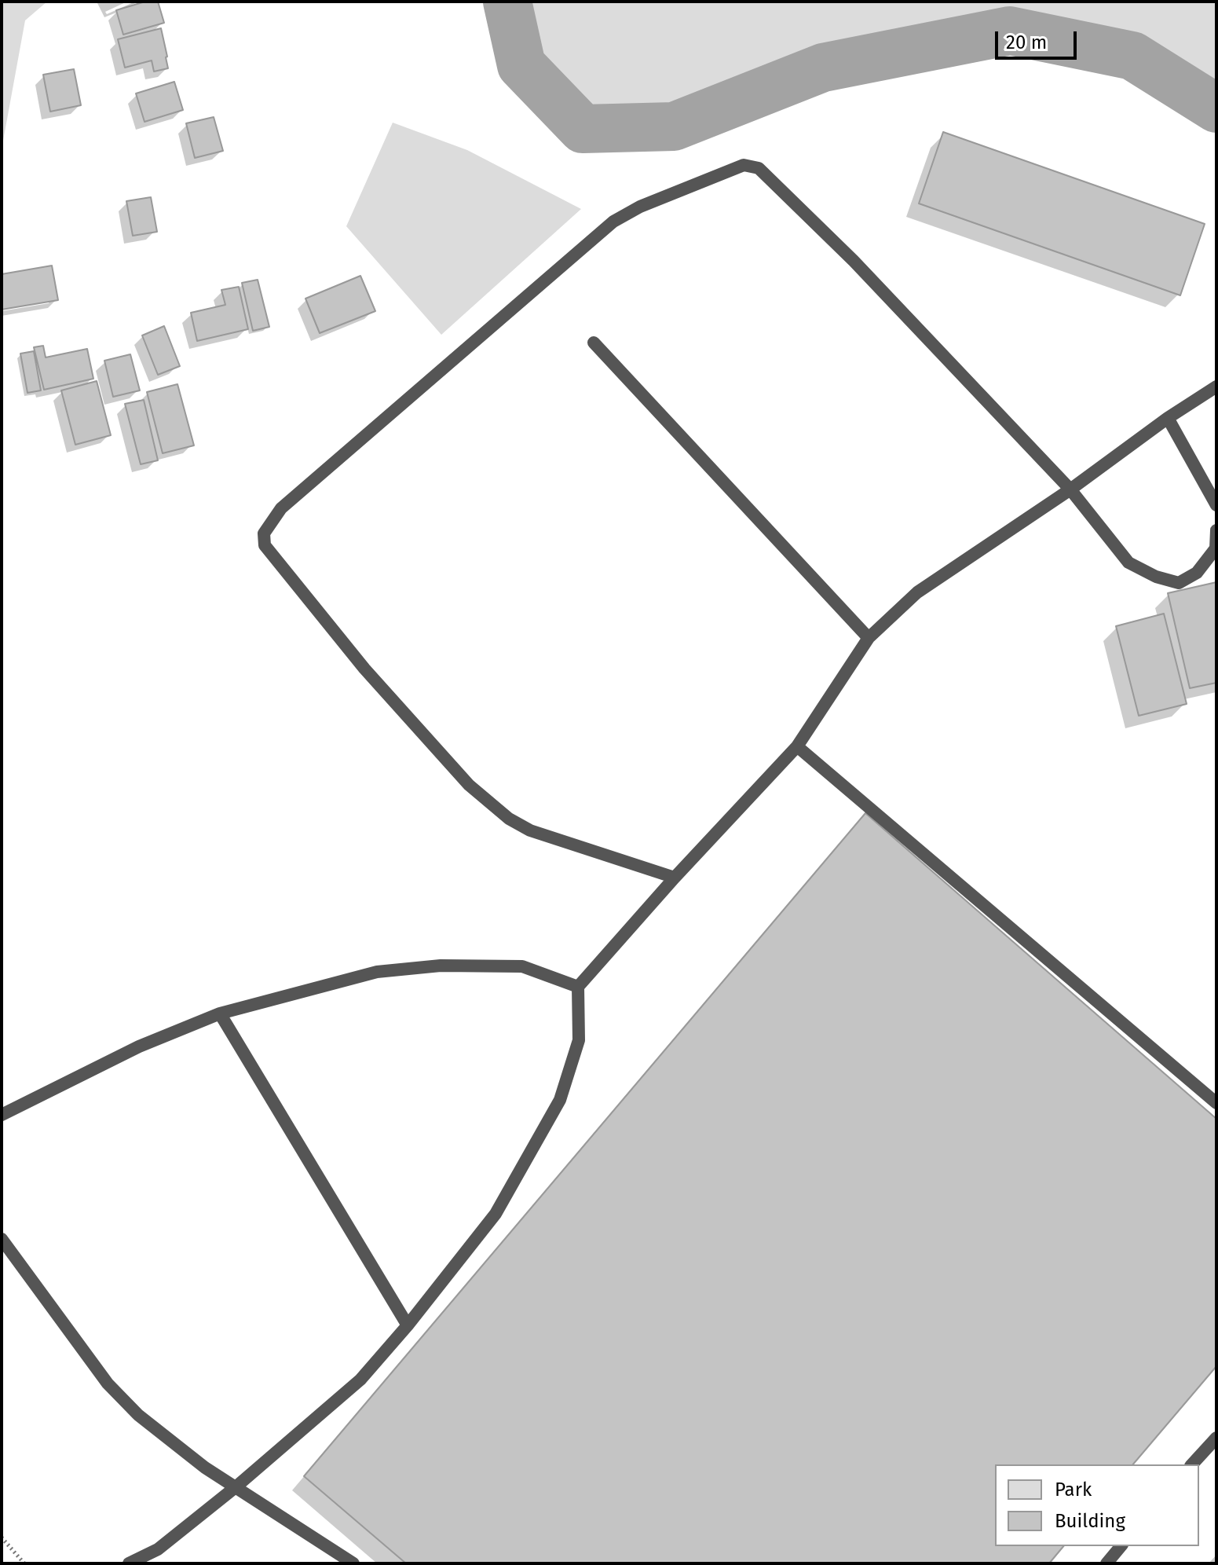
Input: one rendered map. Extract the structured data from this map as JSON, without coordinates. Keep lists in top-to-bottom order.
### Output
{
  "legend": ["Park", "Building"],
  "scale_bar": "20 m"
}
